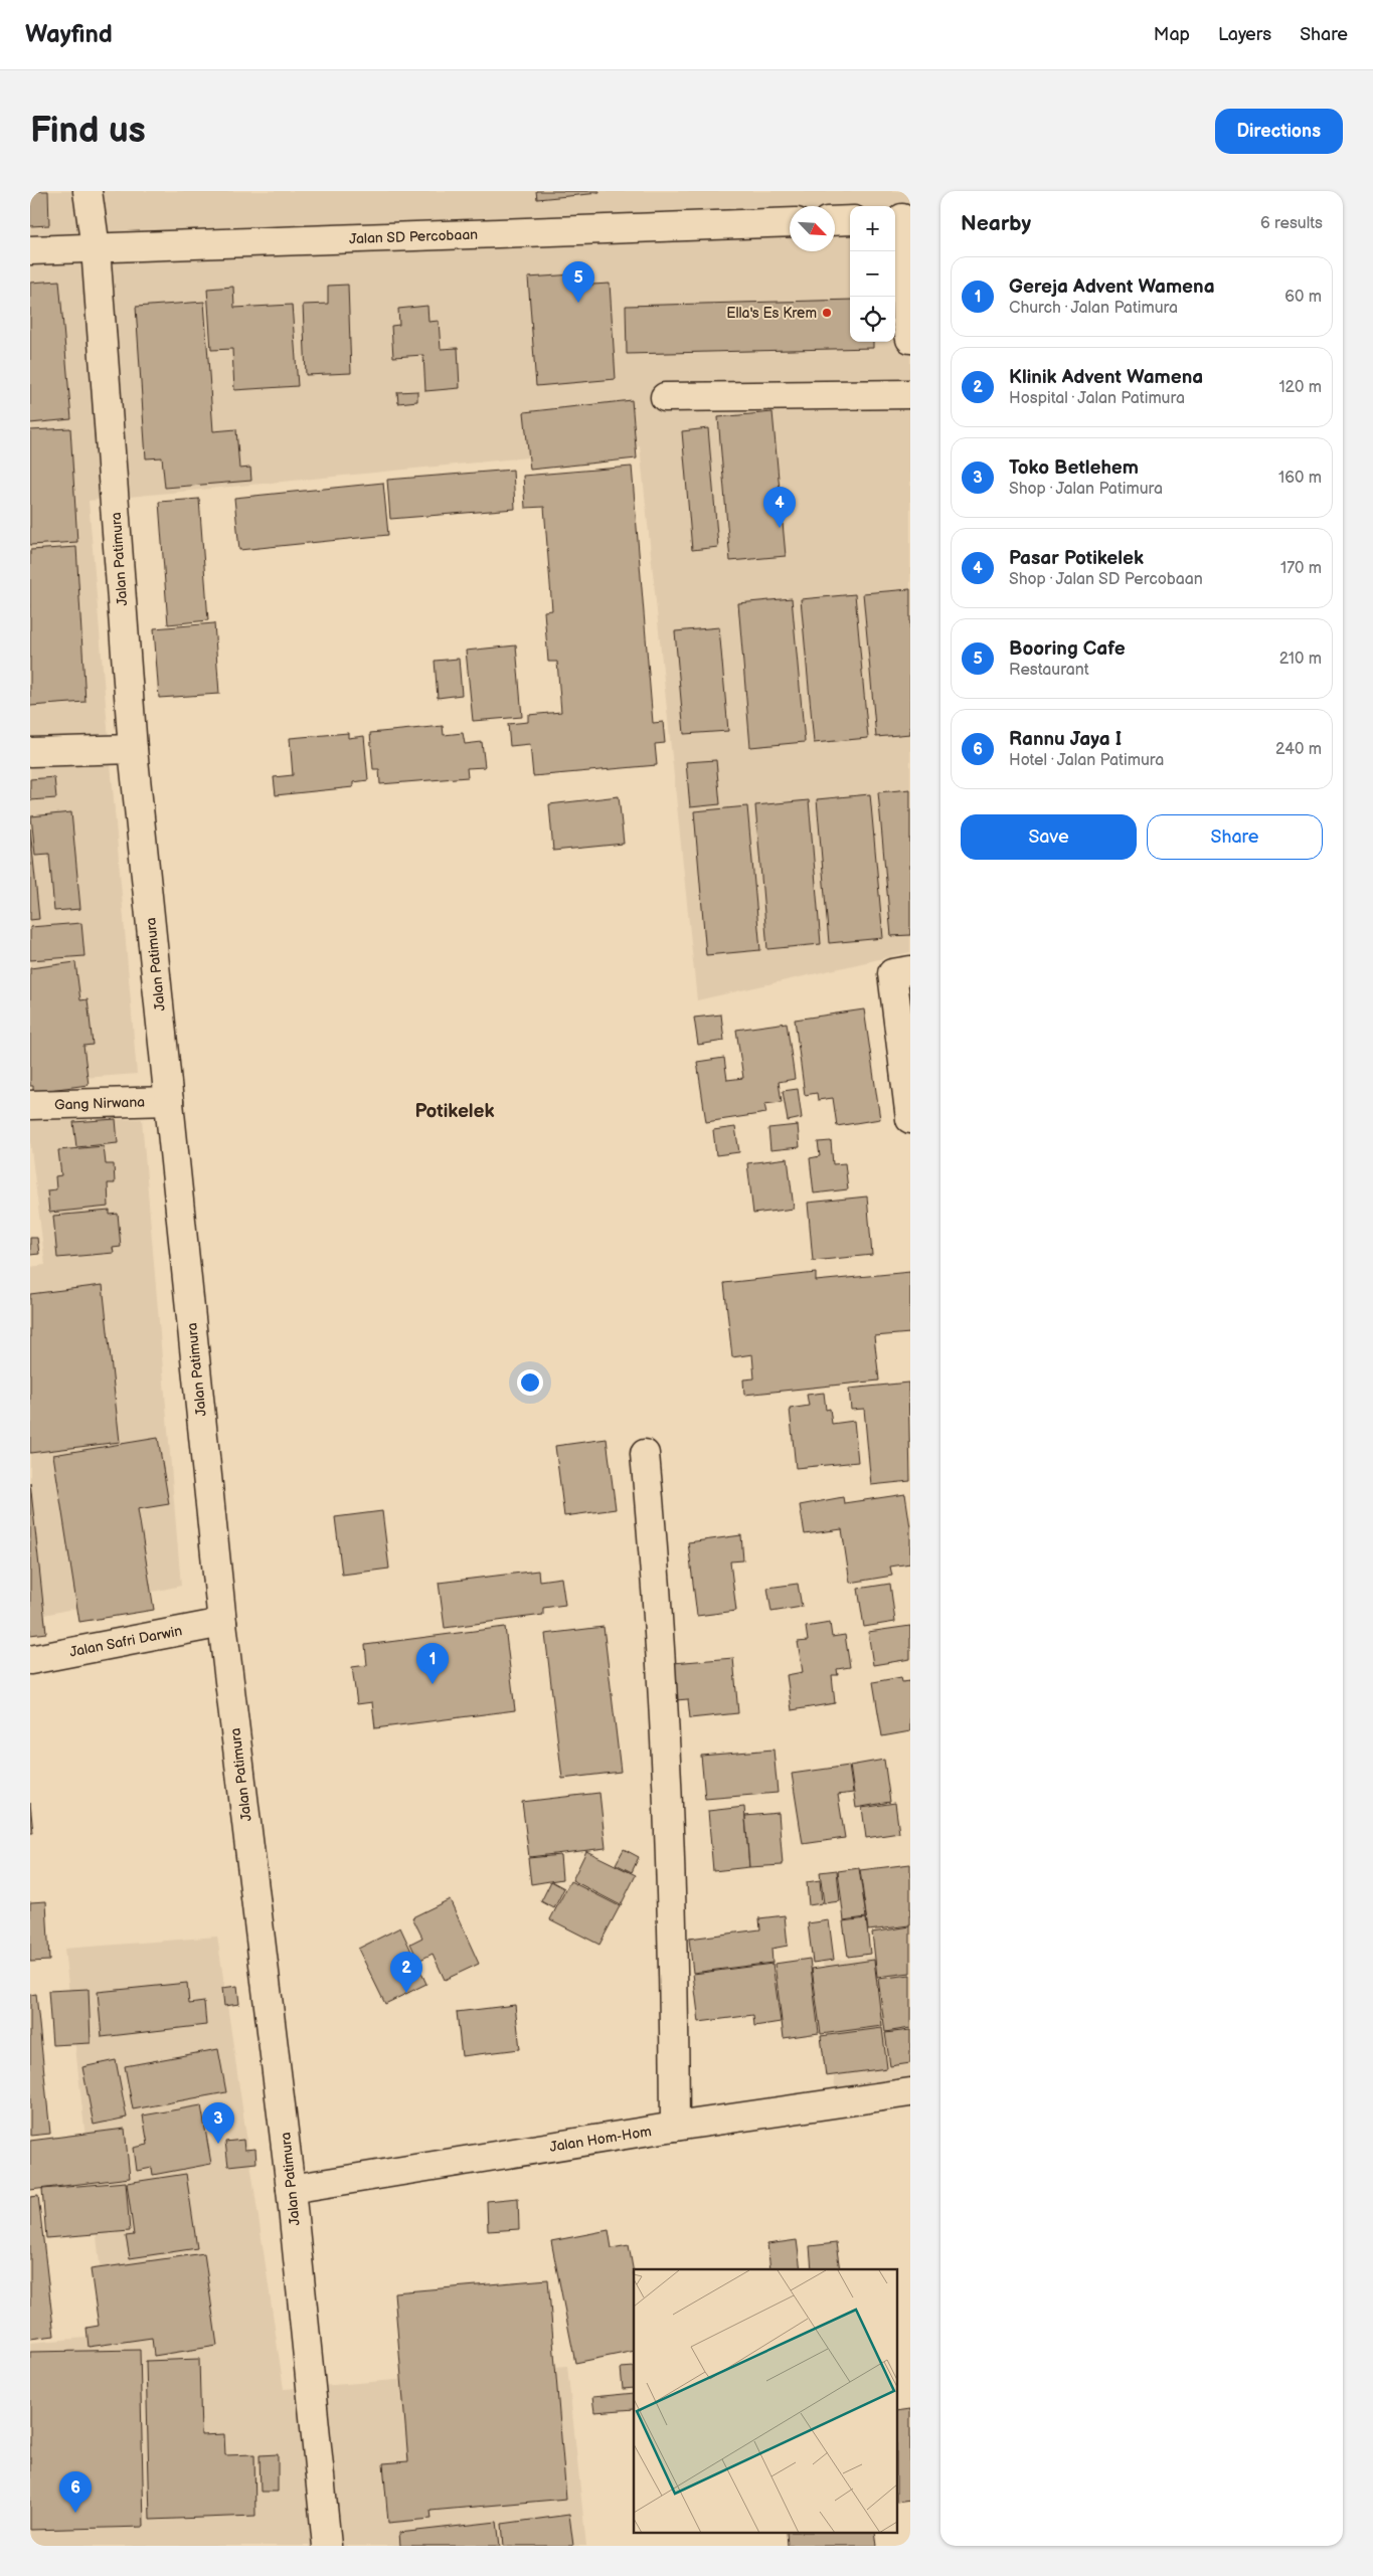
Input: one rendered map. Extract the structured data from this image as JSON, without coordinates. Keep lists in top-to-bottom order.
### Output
{
  "streets": {
    "main road": [
      "Jalan SD Percobaan",
      "Jalan Patimura",
      "Gang Nirwana",
      "Jalan Safri Darwin",
      "Jalan Hom-Hom"
    ]
  },
  "crossings": [
    ["Jalan SD Percobaan", "Jalan Patimura"],
    ["Jalan Patimura", "Gang Nirwana"],
    ["Jalan Patimura", "Jalan Safri Darwin"],
    ["Jalan Patimura", "Jalan Hom-Hom"]
  ],
  "districts": ["Potikelek"],
  "places": ["Ella's Es Krem"],
  "north": "bottom right",
  "page": {
    "header": "Wayfind",
    "nav": ["Map", "Layers", "Share"],
    "buttons": [
      "Directions",
      ["Save", "Share"]
    ],
    "title": "Find us",
    "heading": ["Nearby", "6 results"],
    "map_buttons": ["+", "−"],
    "list": [
      {
        "mark": "1",
        "name": "Gereja Advent Wamena",
        "note": "Church · Jalan Patimura",
        "value": "60 m"
      },
      {
        "mark": "2",
        "name": "Klinik Advent Wamena",
        "note": "Hospital · Jalan Patimura",
        "value": "120 m"
      },
      {
        "mark": "3",
        "name": "Toko Betlehem",
        "note": "Shop · Jalan Patimura",
        "value": "160 m"
      },
      {
        "mark": "4",
        "name": "Pasar Potikelek",
        "note": "Shop · Jalan SD Percobaan",
        "value": "170 m"
      },
      {
        "mark": "5",
        "name": "Booring Cafe",
        "note": "Restaurant",
        "value": "210 m"
      },
      {
        "mark": "6",
        "name": "Rannu Jaya I",
        "note": "Hotel · Jalan Patimura",
        "value": "240 m"
      }
    ],
    "pins": [
      "5",
      "4",
      "1",
      "2",
      "3",
      "6"
    ]
  }
}
